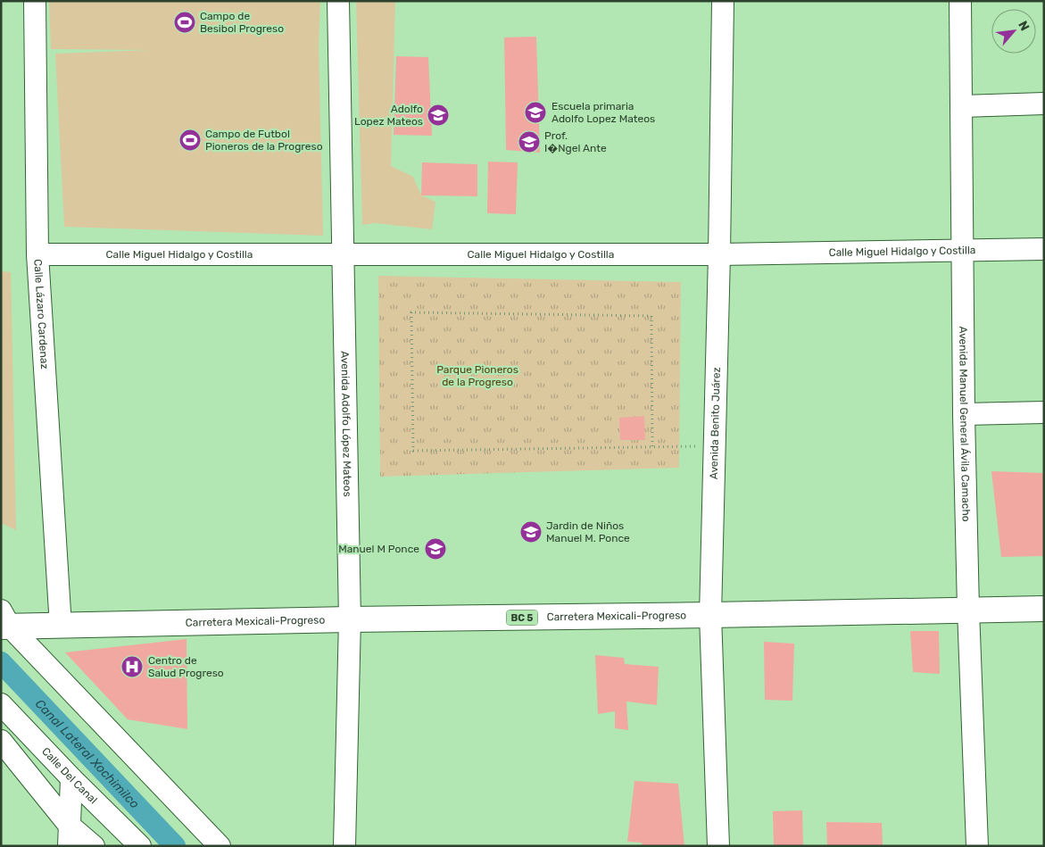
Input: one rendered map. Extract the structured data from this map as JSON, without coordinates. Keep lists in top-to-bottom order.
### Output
{
  "streets": {
    "main road": ["Carretera Mexicali-Progreso", "BC 5"],
    "street": [
      "Calle Miguel Hidalgo y Costilla",
      "Calle Lázaro Cardenaz",
      "Avenida Adolfo López Mateos",
      "Avenida Benito Juárez",
      "Avenida Manuel General Ávila Camacho",
      "Calle Del Canal"
    ]
  },
  "crossings": [
    ["Calle Miguel Hidalgo y Costilla", "Calle Lázaro Cardenaz"],
    ["Calle Miguel Hidalgo y Costilla", "Avenida Adolfo López Mateos"],
    ["Calle Miguel Hidalgo y Costilla", "Avenida Benito Juárez"],
    ["Calle Miguel Hidalgo y Costilla", "Avenida Manuel General Ávila Camacho"],
    ["Calle Lázaro Cardenaz", "Carretera Mexicali-Progreso"],
    ["Avenida Adolfo López Mateos", "Carretera Mexicali-Progreso"],
    ["Avenida Benito Juárez", "Carretera Mexicali-Progreso"],
    ["Avenida Manuel General Ávila Camacho", "Carretera Mexicali-Progreso"]
  ],
  "water": ["Canal Lateral Xochimilco"],
  "parks": ["Parque Pioneros de la Progreso"],
  "places": {
    "sports": ["Campo de Besibol Progreso", "Campo de Futbol Pioneros de la Progreso"],
    "school or university": [
      "Escuela primaria Adolfo Lopez Mateos",
      "Adolfo Lopez Mateos",
      "Prof. I�Ngel Ante",
      "Jardin de Niños Manuel M. Ponce",
      "Manuel M Ponce"
    ],
    "hospital": ["Centro de Salud Progreso"]
  },
  "north": "top right"
}
